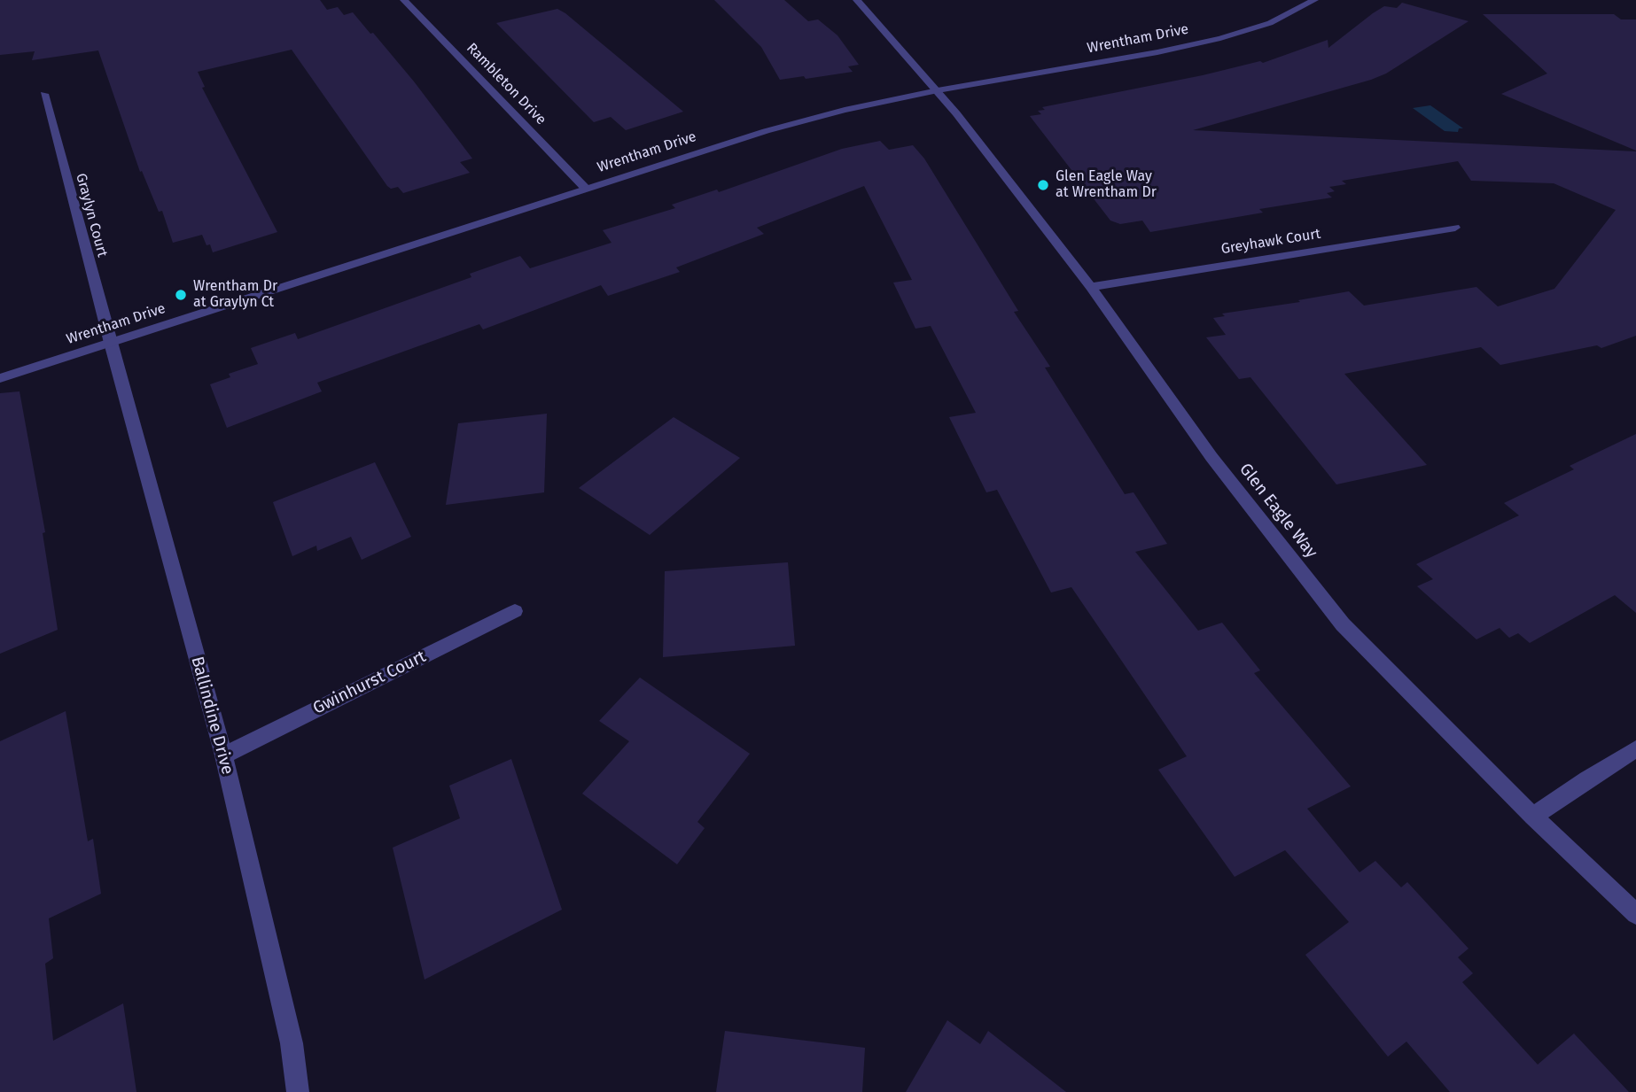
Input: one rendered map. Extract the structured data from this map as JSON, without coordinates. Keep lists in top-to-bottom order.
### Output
{
  "streets": {
    "street": [
      "Wrentham Drive",
      "Rambleton Drive",
      "Graylyn Court",
      "Greyhawk Court",
      "Glen Eagle Way",
      "Gwinhurst Court",
      "Ballindine Drive"
    ]
  },
  "crossings": [
    ["Wrentham Drive", "Rambleton Drive"],
    ["Wrentham Drive", "Graylyn Court"],
    ["Wrentham Drive", "Glen Eagle Way"],
    ["Wrentham Drive", "Ballindine Drive"],
    ["Graylyn Court", "Ballindine Drive"],
    ["Greyhawk Court", "Glen Eagle Way"],
    ["Gwinhurst Court", "Ballindine Drive"]
  ],
  "places": ["Glen Eagle Way at Wrentham Dr", "Wrentham Dr at Graylyn Ct"]
}
